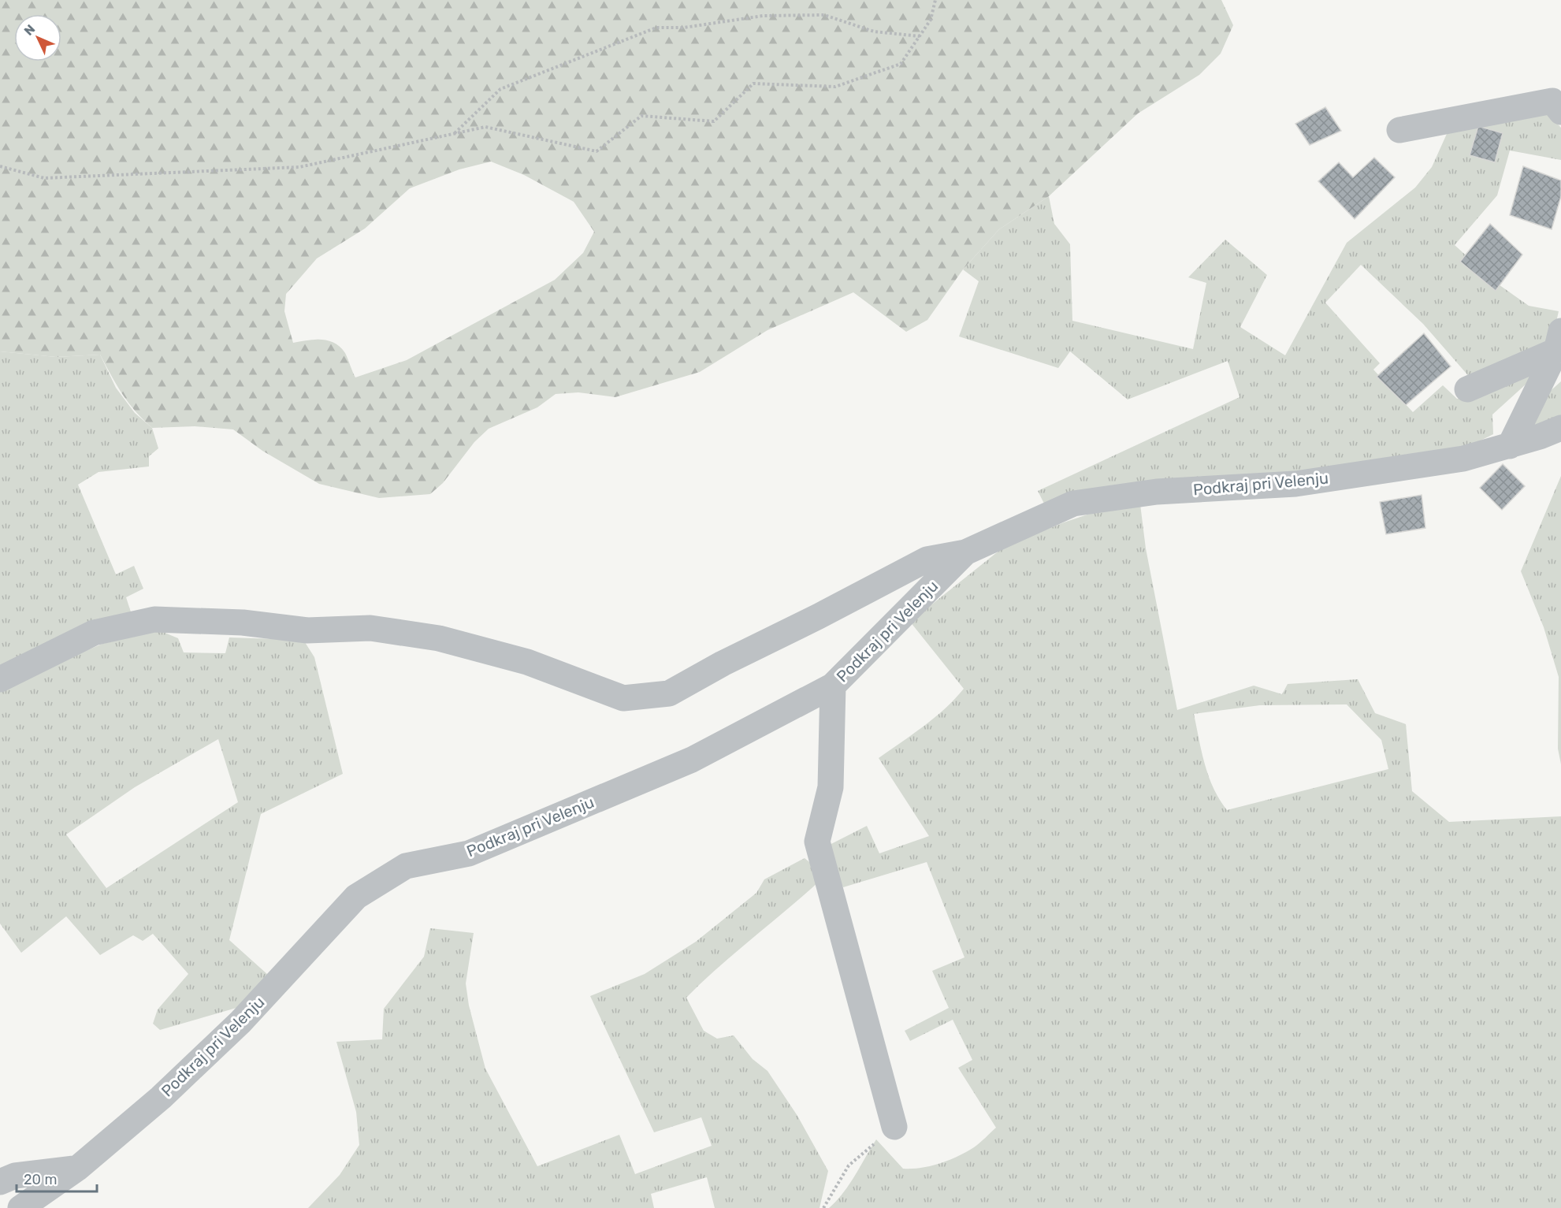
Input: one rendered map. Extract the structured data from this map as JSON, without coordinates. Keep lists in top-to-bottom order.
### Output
{
  "streets": {
    "street": ["Podkraj pri Velenju"]
  },
  "scale_bar": "20 m",
  "north": "top left"
}
